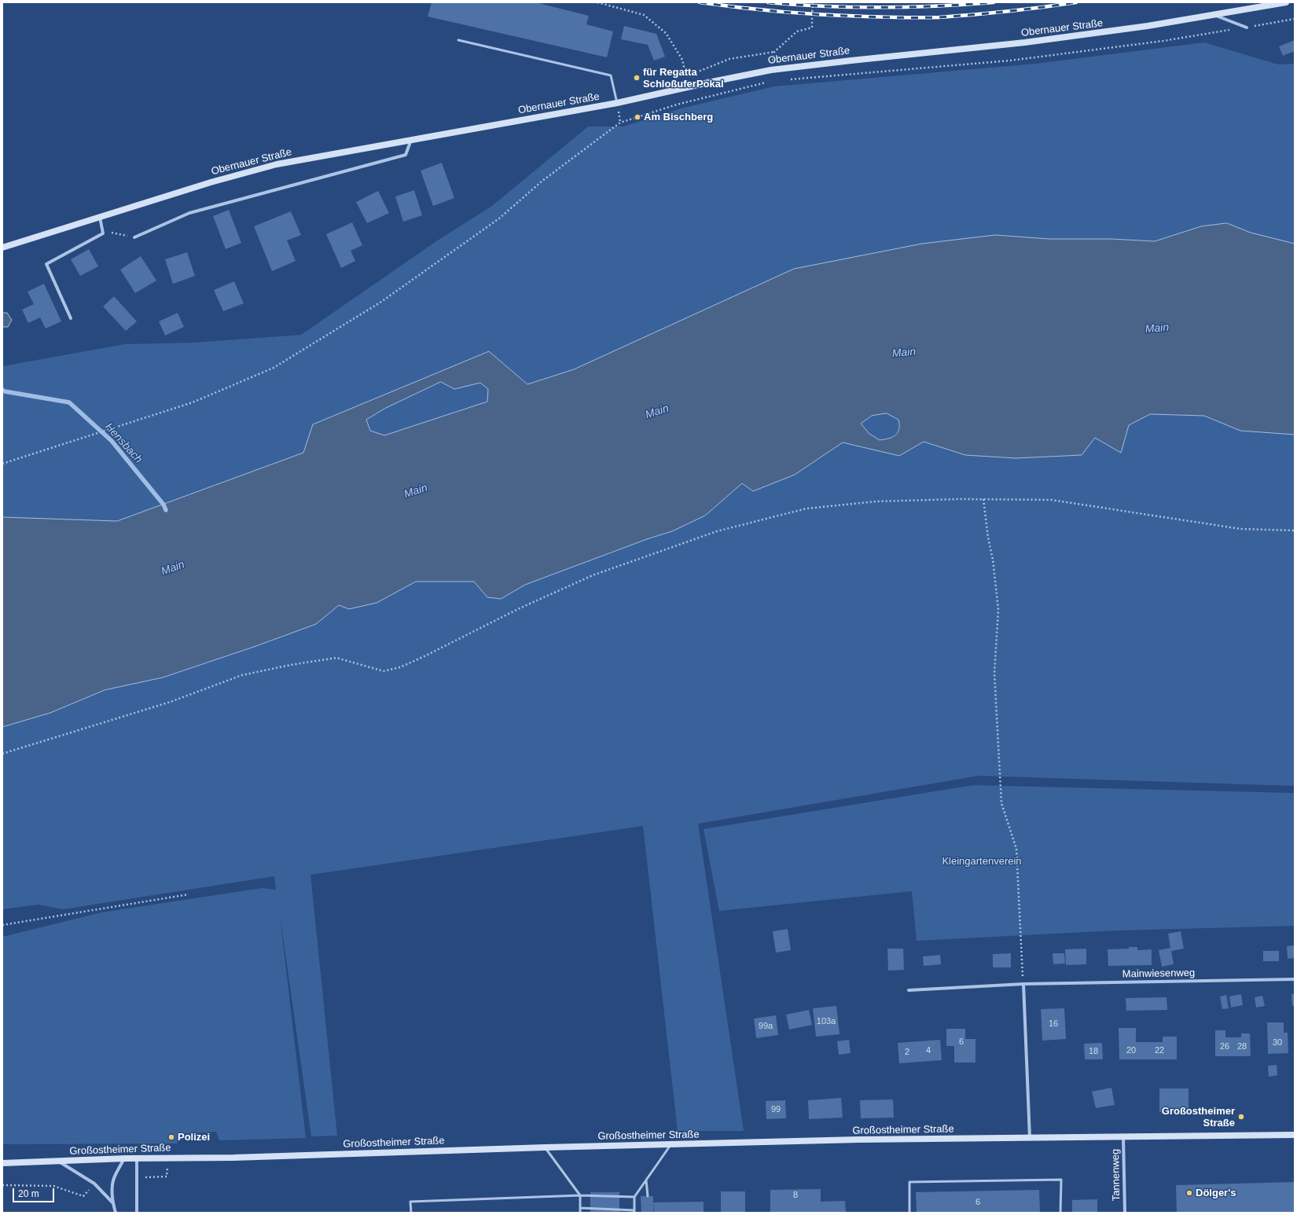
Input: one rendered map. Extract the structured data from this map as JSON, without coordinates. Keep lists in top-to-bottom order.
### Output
{
  "streets": {
    "main road": ["Obernauer Straße", "Großostheimer Straße"],
    "street": ["Mainwiesenweg", "Tannenweg"]
  },
  "crossings": [
    ["Großostheimer Straße", "Tannenweg"]
  ],
  "water": ["Main", "Hensbach"],
  "parks": ["Kleingartenverein"],
  "places": [
    "für Regatta SchloßuferPokal",
    "Am Bischberg",
    "Großostheimer Straße",
    "Polizei",
    "Dölger's"
  ],
  "house_numbers": [
    "103a",
    "16",
    "99a",
    "6",
    "30",
    "26",
    "28",
    "4",
    "20",
    "22",
    "18",
    "2",
    "99",
    "8",
    "6"
  ],
  "scale_bar": "20 m"
}
